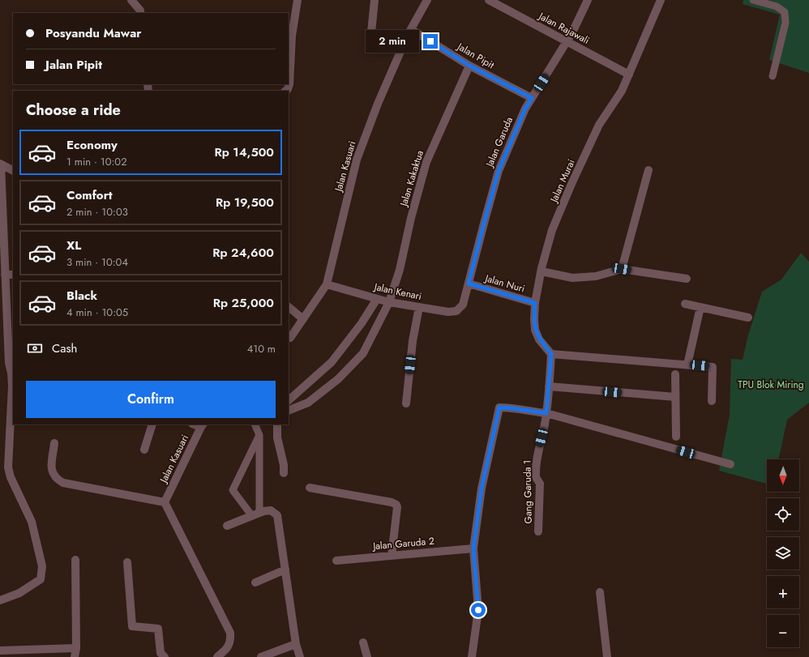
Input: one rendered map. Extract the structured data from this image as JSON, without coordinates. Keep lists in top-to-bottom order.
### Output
{
  "streets": {
    "street": [
      "Jalan Rajawali",
      "Jalan Pipit",
      "Jalan Garuda",
      "Jalan Kasuari",
      "Jalan Kakaktua",
      "Jalan Murai",
      "Jalan Nuri",
      "Jalan Kenari",
      "Gang Garuda 1",
      "Jalan Garuda 2"
    ]
  },
  "crossings": [
    ["Jalan Rajawali", "Jalan Garuda"],
    ["Jalan Rajawali", "Jalan Murai"],
    ["Jalan Pipit", "Jalan Garuda"],
    ["Jalan Pipit", "Jalan Kasuari"],
    ["Jalan Pipit", "Jalan Kakaktua"],
    ["Jalan Garuda", "Jalan Nuri"],
    ["Jalan Garuda", "Jalan Kenari"],
    ["Jalan Kasuari", "Jalan Kenari"],
    ["Jalan Kakaktua", "Jalan Kenari"],
    ["Jalan Murai", "Jalan Nuri"],
    ["Jalan Murai", "Gang Garuda 1"]
  ],
  "parks": ["TPU Blok Miring"],
  "north": "bottom",
  "page": {
    "banner": ["Posyandu Mawar", "Jalan Pipit"],
    "bubble": "2 min",
    "heading": "Choose a ride",
    "list": [
      {
        "name": "Economy",
        "note": "1 min · 10:02",
        "value": "Rp 14,500"
      },
      {
        "name": "Comfort",
        "note": "2 min · 10:03",
        "value": "Rp 19,500"
      },
      {
        "name": "XL",
        "note": "3 min · 10:04",
        "value": "Rp 24,600"
      },
      {
        "name": "Black",
        "note": "4 min · 10:05",
        "value": "Rp 25,000"
      }
    ],
    "pay": ["Cash", "410 m"],
    "buttons": "Confirm",
    "map_buttons": ["+", "−"]
  }
}
